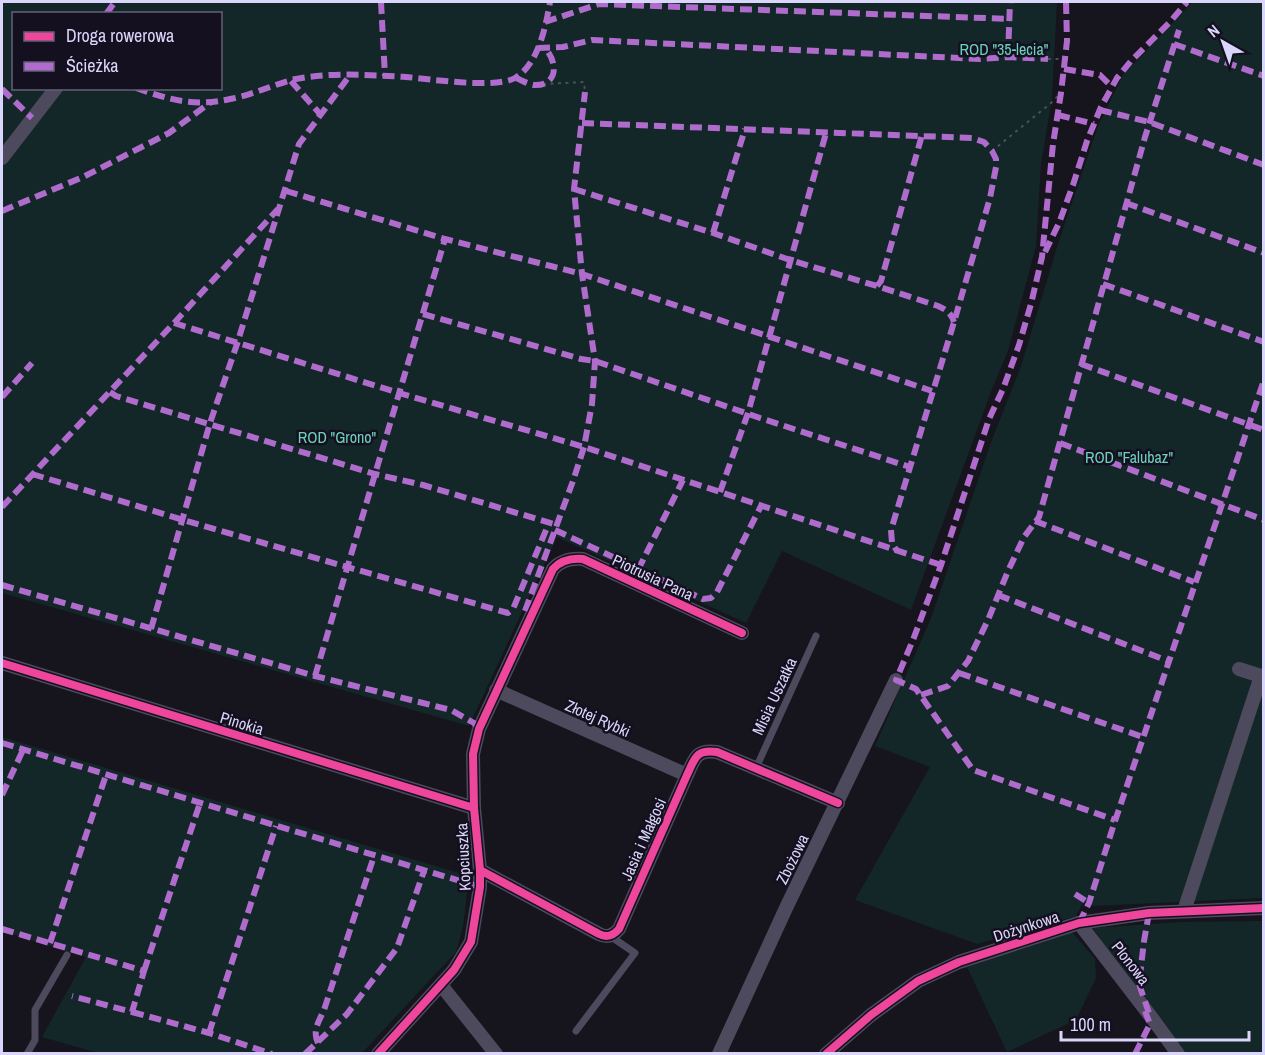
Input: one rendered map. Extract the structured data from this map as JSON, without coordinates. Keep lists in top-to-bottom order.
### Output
{
  "streets": {
    "street": [
      "Piotrusia Pana",
      "Złotej Rybki",
      "Pinokia",
      "Jasia i Małgosi",
      "Kopciuszka",
      "Zbożowa",
      "Dożynkowa",
      "Plonowa"
    ],
    "lane": ["Misia Uszatka"]
  },
  "crossings": [
    ["Piotrusia Pana", "Kopciuszka"],
    ["Misia Uszatka", "Jasia i Małgosi"],
    ["Złotej Rybki", "Jasia i Małgosi"],
    ["Złotej Rybki", "Kopciuszka"],
    ["Pinokia", "Kopciuszka"],
    ["Jasia i Małgosi", "Zbożowa"],
    ["Dożynkowa", "Plonowa"]
  ],
  "parks": ["ROD \"35-lecia\"", "ROD \"Grono\"", "ROD \"Falubaz\""],
  "legend": ["Droga rowerowa", "Ścieżka"],
  "scale_bar": "100 m",
  "north": "top left"
}
